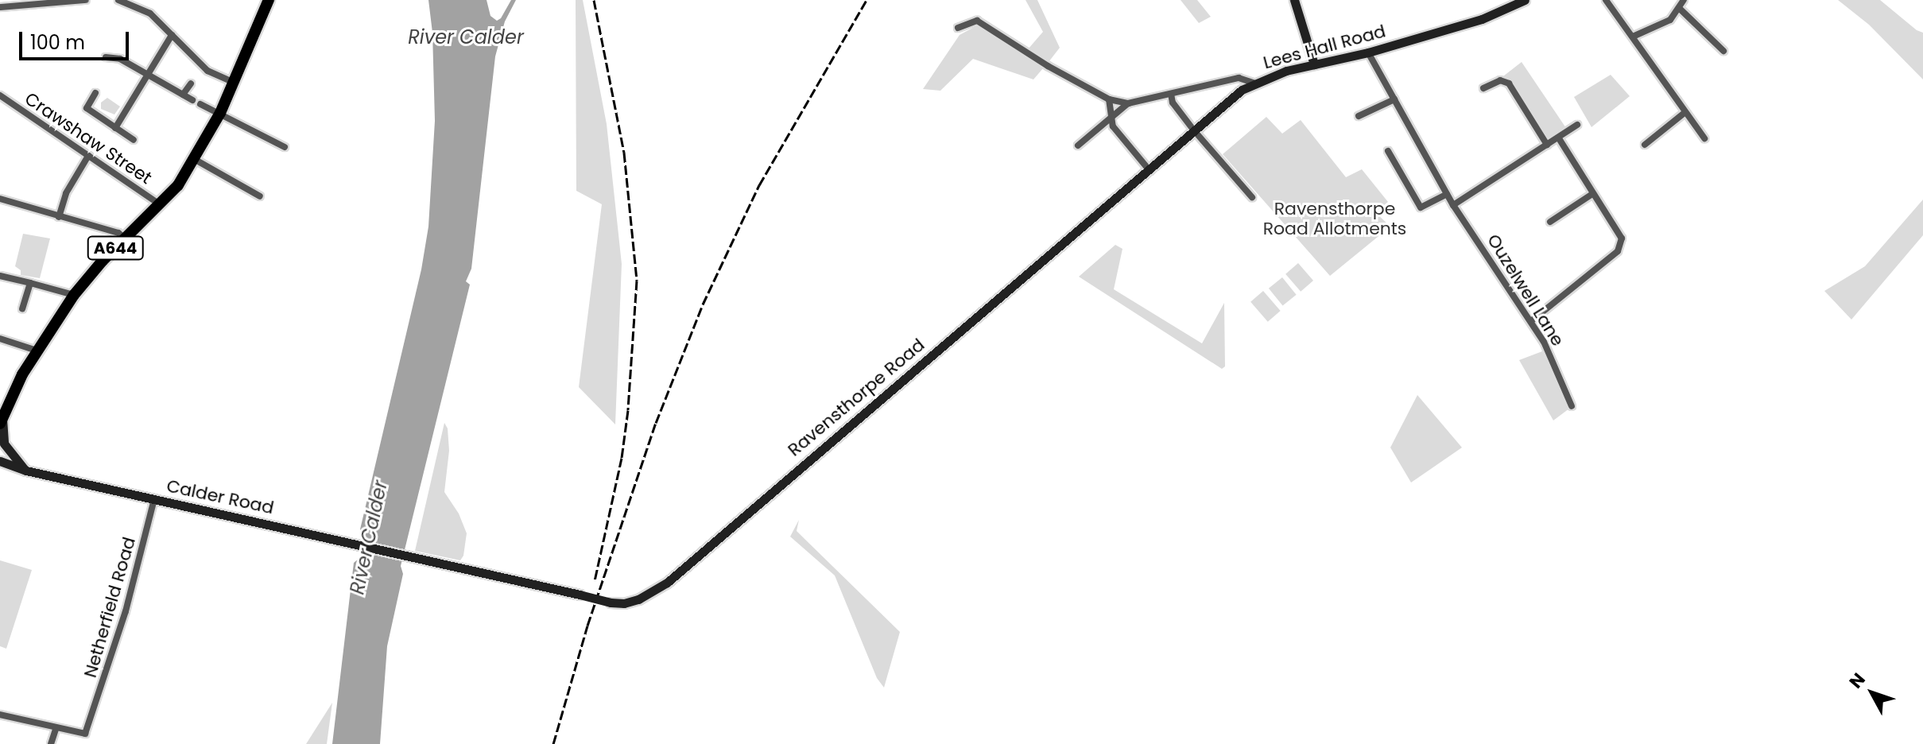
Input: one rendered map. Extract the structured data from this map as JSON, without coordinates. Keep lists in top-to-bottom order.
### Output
{
  "streets": {
    "highway": ["A644"],
    "street": [
      "Lees Hall Road",
      "Crawshaw Street",
      "Ouzelwell Lane",
      "Ravensthorpe Road",
      "Calder Road",
      "Netherfield Road"
    ]
  },
  "crossings": [
    ["Lees Hall Road", "Ouzelwell Lane"],
    ["Lees Hall Road", "Ravensthorpe Road"],
    ["Crawshaw Street", "A644"],
    ["Ravensthorpe Road", "Calder Road"],
    ["Calder Road", "Netherfield Road"]
  ],
  "water": ["River Calder"],
  "parks": ["Ravensthorpe Road Allotments"],
  "scale_bar": "100 m",
  "north": "top left"
}
